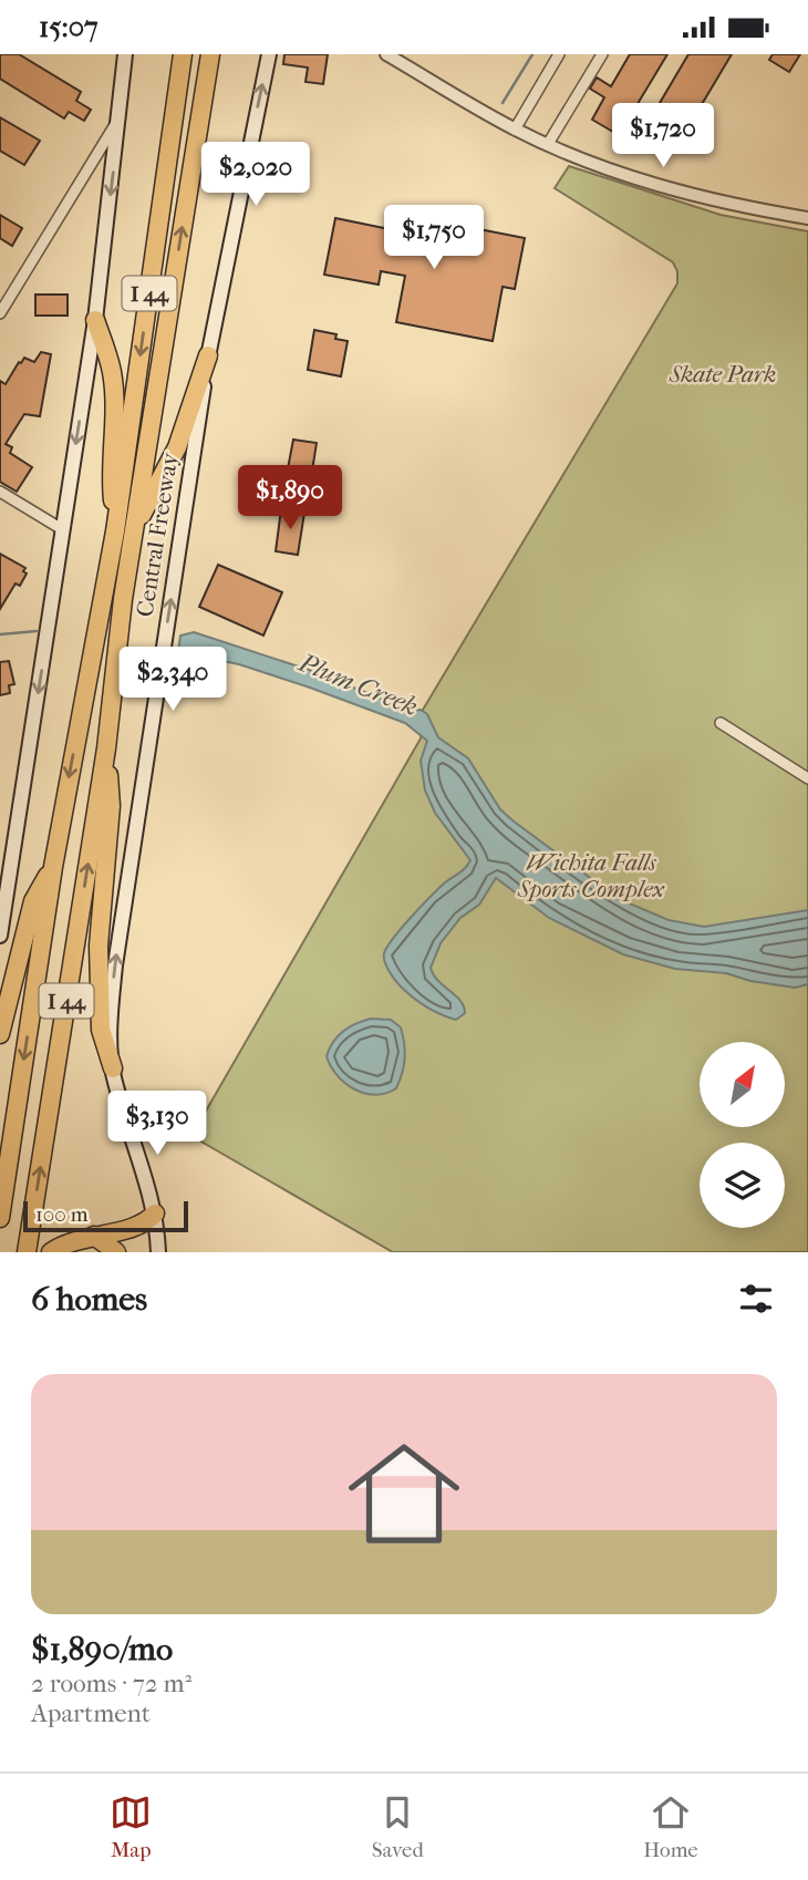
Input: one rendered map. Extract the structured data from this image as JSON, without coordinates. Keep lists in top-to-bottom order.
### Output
{
  "streets": {
    "highway": ["I 44", "Central Freeway"]
  },
  "water": ["Plum Creek"],
  "parks": ["Skate Park", "Wichita Falls Sports Complex"],
  "scale_bar": "100 m",
  "north": "top right",
  "page": {
    "status": "15:07",
    "price": [
      "$1,720",
      "$2,020",
      "$1,750",
      "$1,890",
      "$2,340",
      "$3,130"
    ],
    "scale": "100 m",
    "heading": "6 homes",
    "list": [
      {
        "name": "$1,890/mo",
        "note": "2 rooms · 72 m² · Apartment"
      }
    ],
    "tabs": ["Map", "Saved", "Home"]
  }
}
